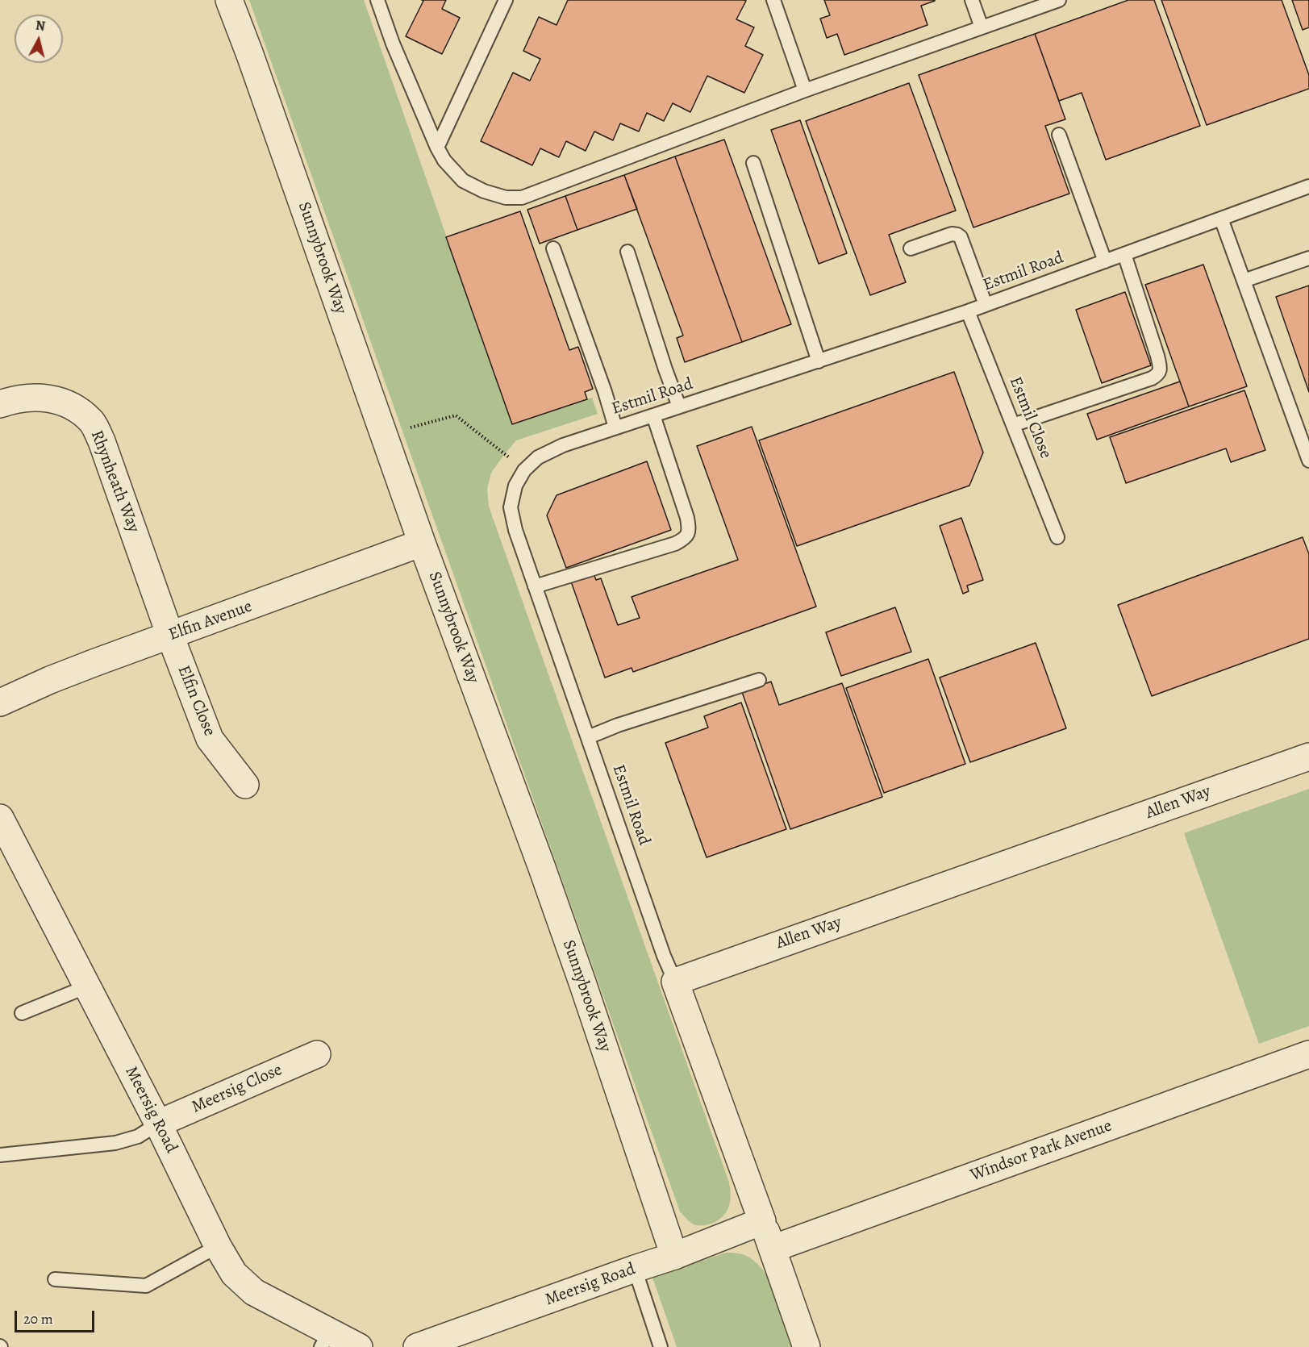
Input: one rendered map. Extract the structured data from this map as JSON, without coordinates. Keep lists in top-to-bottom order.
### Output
{
  "streets": {
    "street": [
      "Sunnybrook Way",
      "Rhynheath Way",
      "Elfin Avenue",
      "Elfin Close",
      "Allen Way",
      "Meersig Close",
      "Meersig Road",
      "Windsor Park Avenue"
    ],
    "lane": ["Estmil Road", "Estmil Close"]
  },
  "crossings": [
    ["Sunnybrook Way", "Elfin Avenue"],
    ["Sunnybrook Way", "Meersig Road"],
    ["Estmil Road", "Estmil Close"],
    ["Estmil Road", "Allen Way"],
    ["Rhynheath Way", "Elfin Avenue"],
    ["Rhynheath Way", "Elfin Close"],
    ["Elfin Avenue", "Elfin Close"],
    ["Meersig Close", "Meersig Road"]
  ],
  "scale_bar": "20 m",
  "north": "top"
}
